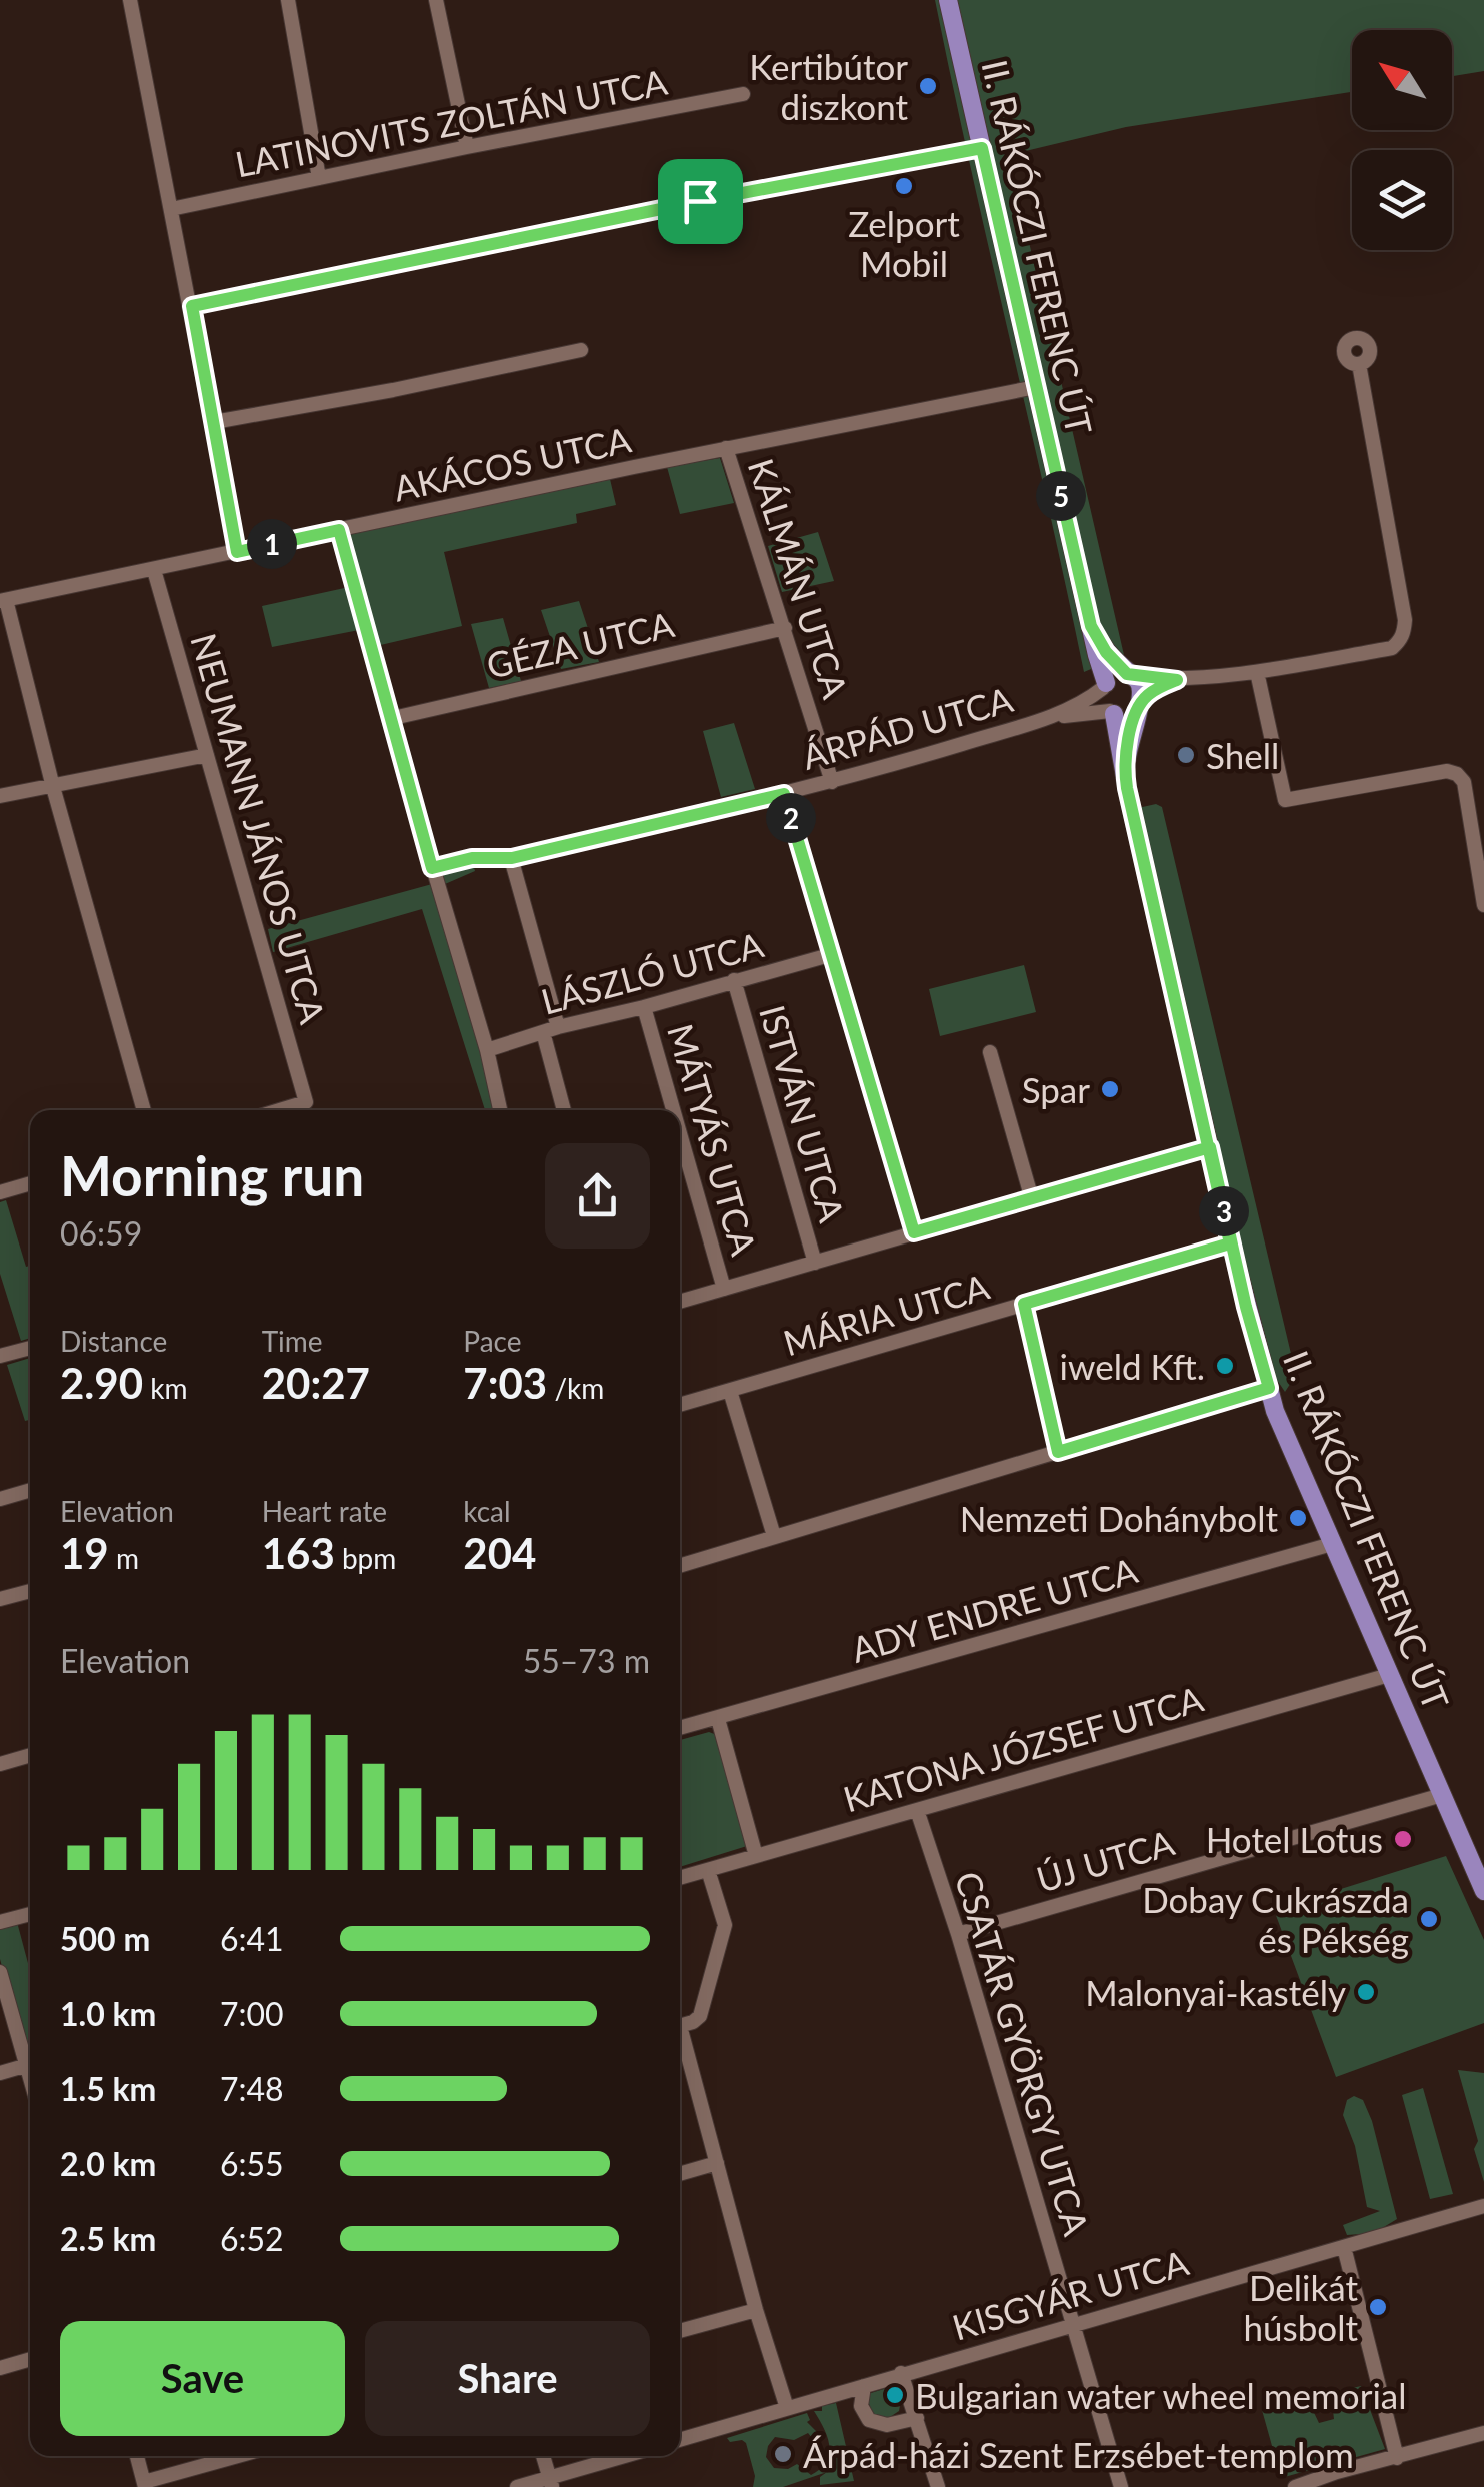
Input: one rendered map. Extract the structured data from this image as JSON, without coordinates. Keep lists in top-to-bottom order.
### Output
{
  "streets": {
    "main road": ["II. RÁKÓCZI FERENC ÚT"],
    "street": [
      "LATINOVITS ZOLTÁN UTCA",
      "AKÁCOS UTCA",
      "KÁLMÁN UTCA",
      "GÉZA UTCA",
      "ÁRPÁD UTCA",
      "NEUMANN JÁNOS UTCA",
      "LÁSZLÓ UTCA",
      "ISTVÁN UTCA",
      "MÁTYÁS UTCA",
      "MÁRIA UTCA",
      "ADY ENDRE UTCA",
      "KATONA JÓZSEF UTCA",
      "ÚJ UTCA",
      "CSATÁR GYÖRGY UTCA",
      "KISGYÁR UTCA"
    ]
  },
  "crossings": [
    ["II. RÁKÓCZI FERENC ÚT", "AKÁCOS UTCA"],
    ["II. RÁKÓCZI FERENC ÚT", "ÁRPÁD UTCA"],
    ["II. RÁKÓCZI FERENC ÚT", "MÁRIA UTCA"],
    ["II. RÁKÓCZI FERENC ÚT", "ADY ENDRE UTCA"],
    ["II. RÁKÓCZI FERENC ÚT", "KATONA JÓZSEF UTCA"],
    ["II. RÁKÓCZI FERENC ÚT", "ÚJ UTCA"],
    ["AKÁCOS UTCA", "KÁLMÁN UTCA"],
    ["AKÁCOS UTCA", "NEUMANN JÁNOS UTCA"],
    ["KÁLMÁN UTCA", "GÉZA UTCA"],
    ["KÁLMÁN UTCA", "ÁRPÁD UTCA"],
    ["LÁSZLÓ UTCA", "ISTVÁN UTCA"],
    ["LÁSZLÓ UTCA", "MÁTYÁS UTCA"],
    ["KATONA JÓZSEF UTCA", "CSATÁR GYÖRGY UTCA"],
    ["ÚJ UTCA", "CSATÁR GYÖRGY UTCA"],
    ["CSATÁR GYÖRGY UTCA", "KISGYÁR UTCA"]
  ],
  "places": [
    "Kertibútor diszkont",
    "Zelport Mobil",
    "Shell",
    "Spar",
    "iweld Kft.",
    "Nemzeti Dohánybolt",
    "Hotel Lotus",
    "Dobay Cukrászda és Pékség",
    "Malonyai-kastély",
    "Delikát húsbolt",
    "Bulgarian water wheel memorial",
    "Árpád-házi Szent Erzsébet-templom"
  ],
  "north": "top left",
  "page": {
    "pins": [
      "5",
      "1",
      "2",
      "3"
    ],
    "heading": ["Morning run", "06:59"],
    "stats": [
      ["Distance", "2.90 km"],
      ["Time", "20:27"],
      ["Pace", "7:03 /km"],
      ["Elevation", "19 m"],
      ["Heart rate", "163 bpm"],
      ["kcal", "204"]
    ],
    "chart": ["Elevation", "55–73 m"],
    "list": [
      {
        "name": "500 m",
        "note": "6:41"
      },
      {
        "name": "1.0 km",
        "note": "7:00"
      },
      {
        "name": "1.5 km",
        "note": "7:48"
      },
      {
        "name": "2.0 km",
        "note": "6:55"
      },
      {
        "name": "2.5 km",
        "note": "6:52"
      }
    ],
    "buttons": ["Save", "Share"]
  }
}
